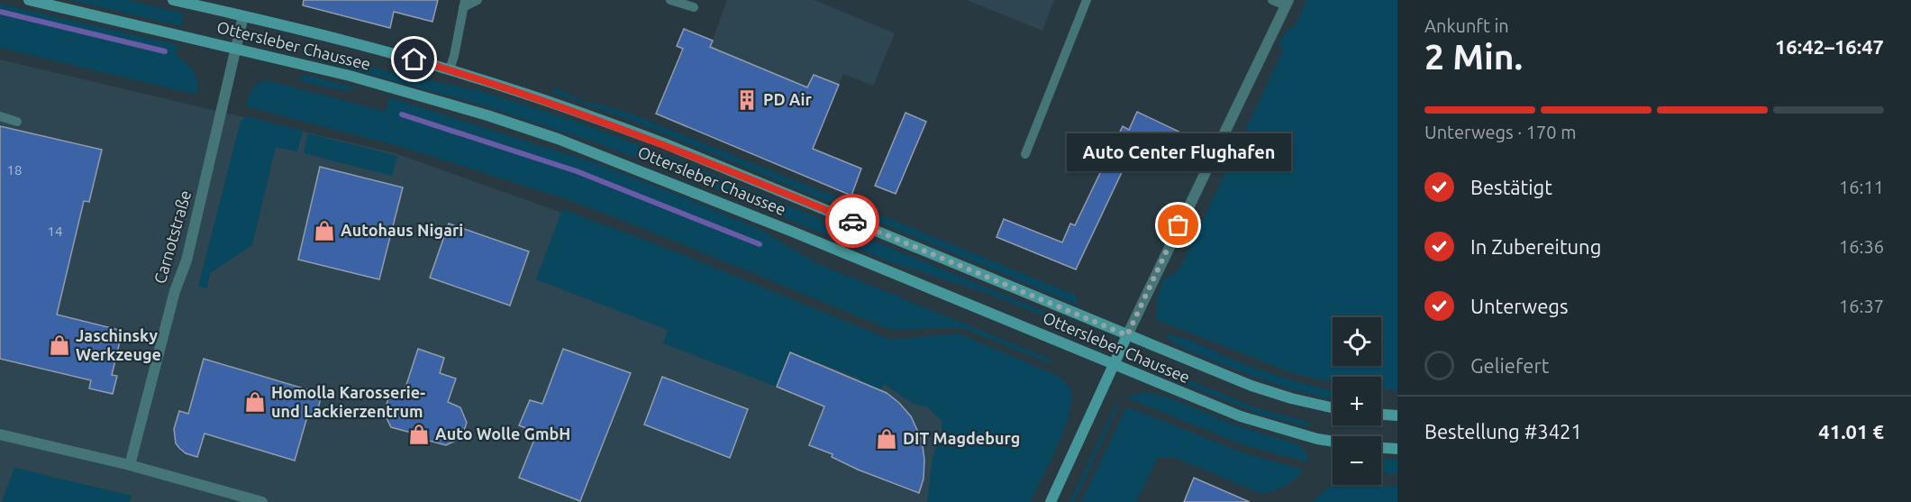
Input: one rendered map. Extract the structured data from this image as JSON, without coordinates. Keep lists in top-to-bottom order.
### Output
{
  "streets": {
    "main road": ["Ottersleber Chaussee"],
    "street": ["Carnotstraße"]
  },
  "crossings": [
    ["Ottersleber Chaussee", "Carnotstraße"]
  ],
  "places": {
    "building": ["PD Air"],
    "other": ["Auto Center Flughafen"],
    "shop": [
      "Autohaus Nigari",
      "Jaschinsky Werkzeuge",
      "Homolla Karosserie- und Lackierzentrum",
      "Auto Wolle GmbH",
      "DIT Magdeburg"
    ]
  },
  "house_numbers": ["18", "14"],
  "page": {
    "heading": ["2 Min.", "Ankunft in", "16:42–16:47"],
    "panel": ["Bestellung #3421", "41.01 €"],
    "bar": "Unterwegs · 170 m",
    "bubble": "Auto Center Flughafen",
    "list": [
      ["Bestätigt", "16:11"],
      ["In Zubereitung", "16:36"],
      ["Unterwegs", "16:37"],
      "Geliefert"
    ],
    "map_buttons": ["+", "−"]
  }
}
